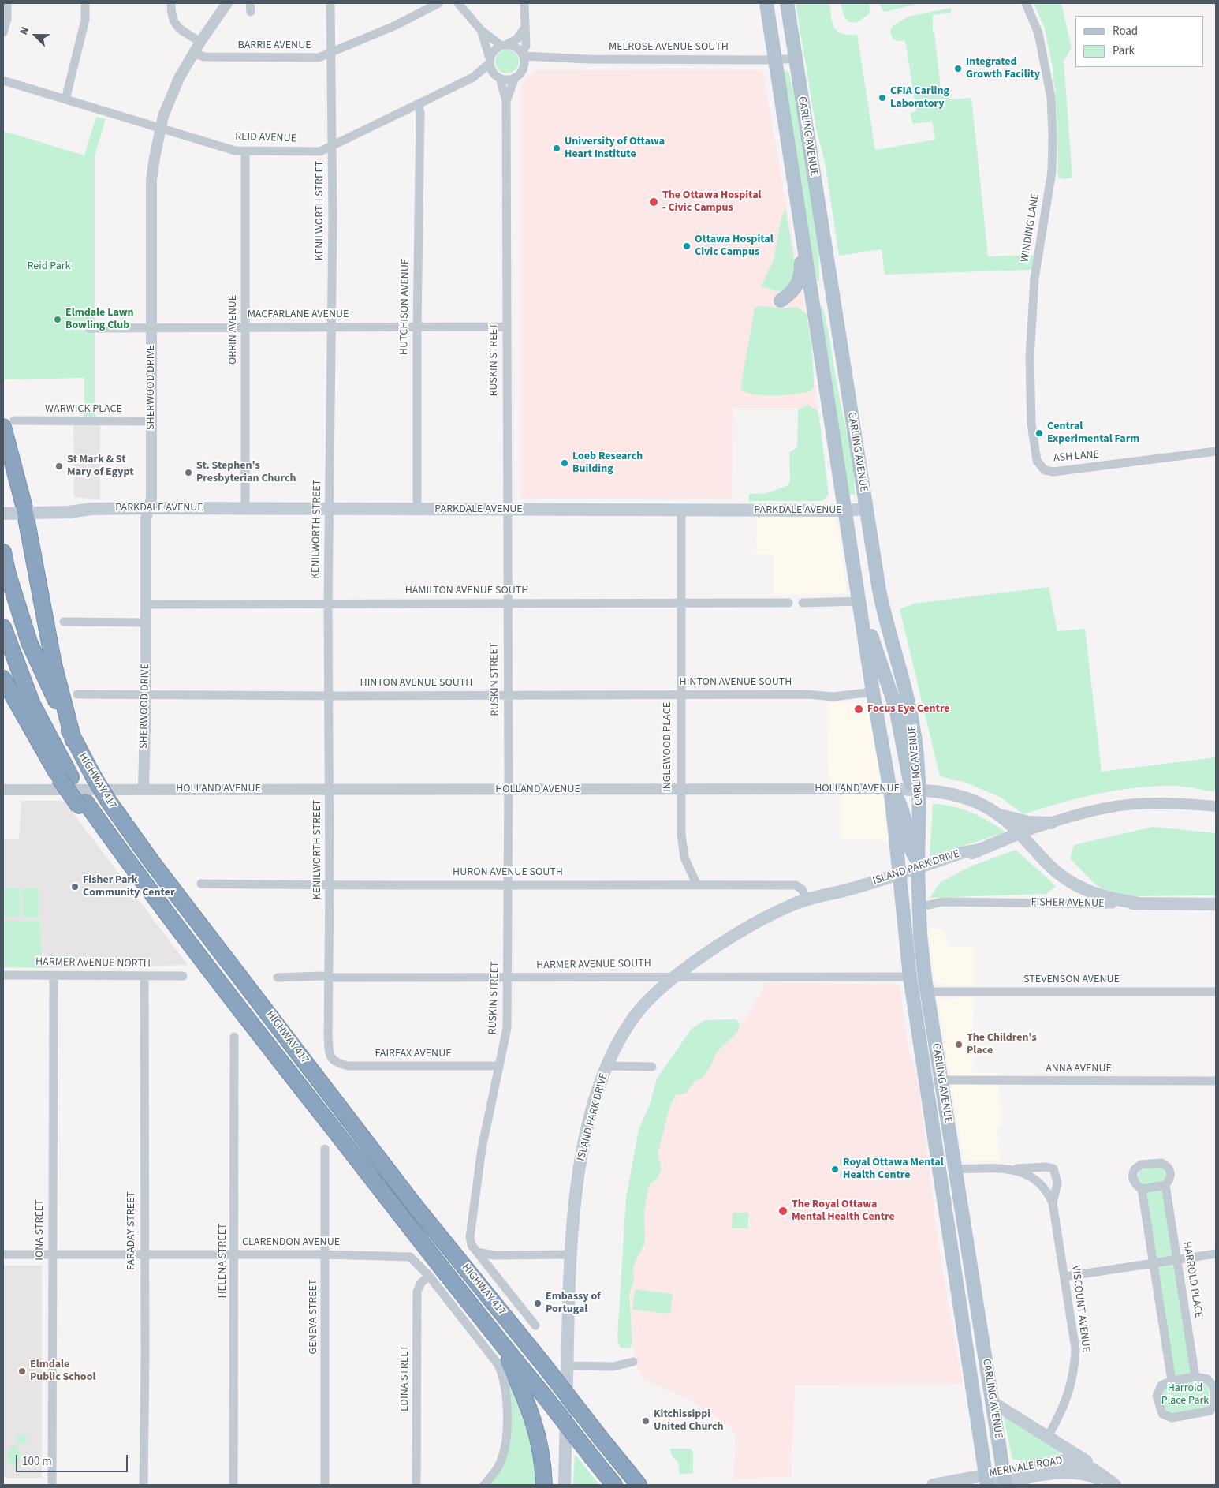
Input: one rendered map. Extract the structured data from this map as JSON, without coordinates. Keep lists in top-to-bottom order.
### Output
{
  "streets": {
    "highway": ["HIGHWAY 417"],
    "main road": [
      "CARLING AVENUE",
      "PARKDALE AVENUE",
      "HOLLAND AVENUE",
      "ISLAND PARK DRIVE",
      "FISHER AVENUE",
      "MERIVALE ROAD"
    ],
    "street": [
      "BARRIE AVENUE",
      "MELROSE AVENUE SOUTH",
      "REID AVENUE",
      "KENILWORTH STREET",
      "WINDING LANE",
      "HUTCHISON AVENUE",
      "MACFARLANE AVENUE",
      "ORRIN AVENUE",
      "RUSKIN STREET",
      "SHERWOOD DRIVE",
      "WARWICK PLACE",
      "ASH LANE",
      "HAMILTON AVENUE SOUTH",
      "HINTON AVENUE SOUTH",
      "INGLEWOOD PLACE",
      "HURON AVENUE SOUTH",
      "HARMER AVENUE NORTH",
      "HARMER AVENUE SOUTH",
      "STEVENSON AVENUE",
      "FAIRFAX AVENUE",
      "ANNA AVENUE",
      "IONA STREET",
      "FARADAY STREET",
      "CLARENDON AVENUE",
      "HELENA STREET",
      "HARROLD PLACE",
      "VISCOUNT AVENUE",
      "GENEVA STREET",
      "EDINA STREET"
    ]
  },
  "crossings": [
    ["BARRIE AVENUE", "KENILWORTH STREET"],
    ["BARRIE AVENUE", "SHERWOOD DRIVE"],
    ["MELROSE AVENUE SOUTH", "CARLING AVENUE"],
    ["MELROSE AVENUE SOUTH", "REID AVENUE"],
    ["MELROSE AVENUE SOUTH", "RUSKIN STREET"],
    ["CARLING AVENUE", "PARKDALE AVENUE"],
    ["CARLING AVENUE", "HINTON AVENUE SOUTH"],
    ["CARLING AVENUE", "HOLLAND AVENUE"],
    ["CARLING AVENUE", "ISLAND PARK DRIVE"],
    ["CARLING AVENUE", "FISHER AVENUE"],
    ["CARLING AVENUE", "HARMER AVENUE SOUTH"],
    ["CARLING AVENUE", "STEVENSON AVENUE"],
    ["CARLING AVENUE", "ANNA AVENUE"],
    ["CARLING AVENUE", "VISCOUNT AVENUE"],
    ["CARLING AVENUE", "MERIVALE ROAD"],
    ["REID AVENUE", "KENILWORTH STREET"],
    ["REID AVENUE", "HUTCHISON AVENUE"],
    ["REID AVENUE", "ORRIN AVENUE"],
    ["REID AVENUE", "RUSKIN STREET"],
    ["REID AVENUE", "SHERWOOD DRIVE"],
    ["KENILWORTH STREET", "MACFARLANE AVENUE"],
    ["KENILWORTH STREET", "PARKDALE AVENUE"],
    ["KENILWORTH STREET", "HAMILTON AVENUE SOUTH"],
    ["KENILWORTH STREET", "HINTON AVENUE SOUTH"],
    ["KENILWORTH STREET", "HOLLAND AVENUE"],
    ["KENILWORTH STREET", "HURON AVENUE SOUTH"],
    ["KENILWORTH STREET", "HARMER AVENUE SOUTH"],
    ["KENILWORTH STREET", "FAIRFAX AVENUE"],
    ["WINDING LANE", "ASH LANE"],
    ["HUTCHISON AVENUE", "MACFARLANE AVENUE"],
    ["HUTCHISON AVENUE", "PARKDALE AVENUE"],
    ["MACFARLANE AVENUE", "ORRIN AVENUE"],
    ["MACFARLANE AVENUE", "RUSKIN STREET"],
    ["MACFARLANE AVENUE", "SHERWOOD DRIVE"],
    ["ORRIN AVENUE", "PARKDALE AVENUE"],
    ["RUSKIN STREET", "PARKDALE AVENUE"],
    ["RUSKIN STREET", "HAMILTON AVENUE SOUTH"],
    ["RUSKIN STREET", "HINTON AVENUE SOUTH"],
    ["RUSKIN STREET", "HOLLAND AVENUE"],
    ["RUSKIN STREET", "HURON AVENUE SOUTH"],
    ["RUSKIN STREET", "HARMER AVENUE SOUTH"],
    ["RUSKIN STREET", "FAIRFAX AVENUE"],
    ["SHERWOOD DRIVE", "WARWICK PLACE"],
    ["SHERWOOD DRIVE", "PARKDALE AVENUE"],
    ["SHERWOOD DRIVE", "HAMILTON AVENUE SOUTH"],
    ["SHERWOOD DRIVE", "HINTON AVENUE SOUTH"],
    ["SHERWOOD DRIVE", "HOLLAND AVENUE"],
    ["PARKDALE AVENUE", "INGLEWOOD PLACE"],
    ["HAMILTON AVENUE SOUTH", "INGLEWOOD PLACE"],
    ["HINTON AVENUE SOUTH", "INGLEWOOD PLACE"],
    ["INGLEWOOD PLACE", "HOLLAND AVENUE"],
    ["INGLEWOOD PLACE", "HURON AVENUE SOUTH"],
    ["HOLLAND AVENUE", "ISLAND PARK DRIVE"],
    ["HOLLAND AVENUE", "FISHER AVENUE"],
    ["ISLAND PARK DRIVE", "HURON AVENUE SOUTH"],
    ["ISLAND PARK DRIVE", "HARMER AVENUE SOUTH"],
    ["HARMER AVENUE NORTH", "IONA STREET"],
    ["HARMER AVENUE NORTH", "FARADAY STREET"],
    ["IONA STREET", "CLARENDON AVENUE"],
    ["FARADAY STREET", "CLARENDON AVENUE"],
    ["CLARENDON AVENUE", "HELENA STREET"],
    ["CLARENDON AVENUE", "GENEVA STREET"],
    ["CLARENDON AVENUE", "EDINA STREET"]
  ],
  "parks": ["Reid Park", "Harrold Place Park"],
  "places": [
    "Integrated Growth Facility",
    "CFIA Carling Laboratory",
    "University of Ottawa Heart Institute",
    "The Ottawa Hospital - Civic Campus",
    "Ottawa Hospital Civic Campus",
    "Elmdale Lawn Bowling Club",
    "Central Experimental Farm",
    "Loeb Research Building",
    "St Mark & St Mary of Egypt",
    "St. Stephen's Presbyterian Church",
    "Focus Eye Centre",
    "Fisher Park Community Center",
    "The Children's Place",
    "Royal Ottawa Mental Health Centre",
    "The Royal Ottawa Mental Health Centre",
    "Embassy of Portugal",
    "Elmdale Public School",
    "Kitchissippi United Church"
  ],
  "legend": ["Road", "Park"],
  "scale_bar": "100 m",
  "north": "top left"
}
